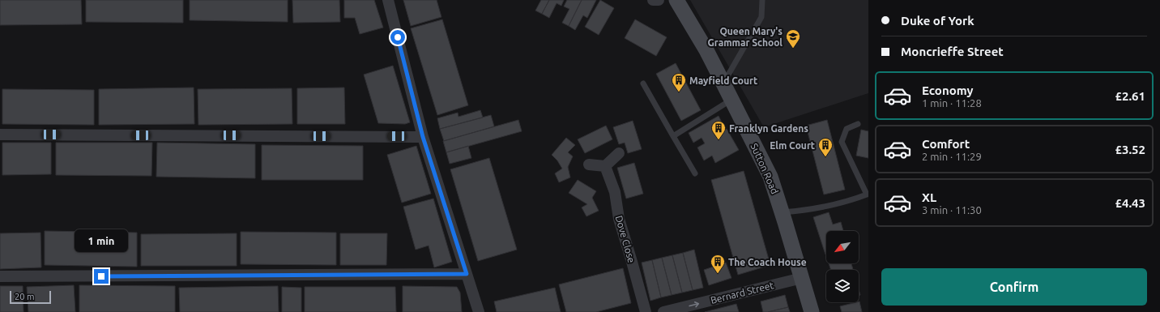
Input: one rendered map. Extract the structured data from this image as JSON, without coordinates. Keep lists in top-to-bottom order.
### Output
{
  "streets": {
    "street": ["Sutton Road", "Dove Close", "Bernard Street"]
  },
  "crossings": [
    ["Sutton Road", "Bernard Street"]
  ],
  "one_way": ["Bernard Street"],
  "places": {
    "school or university": ["Queen Mary's Grammar School"],
    "building": [
      "Mayfield Court",
      "Franklyn Gardens",
      "Elm Court",
      "The Coach House"
    ]
  },
  "scale_bar": "20 m",
  "north": "bottom left",
  "page": {
    "banner": ["Duke of York", "Moncrieffe Street"],
    "list": [
      {
        "name": "Economy",
        "note": "1 min · 11:28",
        "value": "£2.61"
      },
      {
        "name": "Comfort",
        "note": "2 min · 11:29",
        "value": "£3.52"
      },
      {
        "name": "XL",
        "note": "3 min · 11:30",
        "value": "£4.43"
      }
    ],
    "bubble": "1 min",
    "buttons": "Confirm",
    "scale": "20 m"
  }
}
